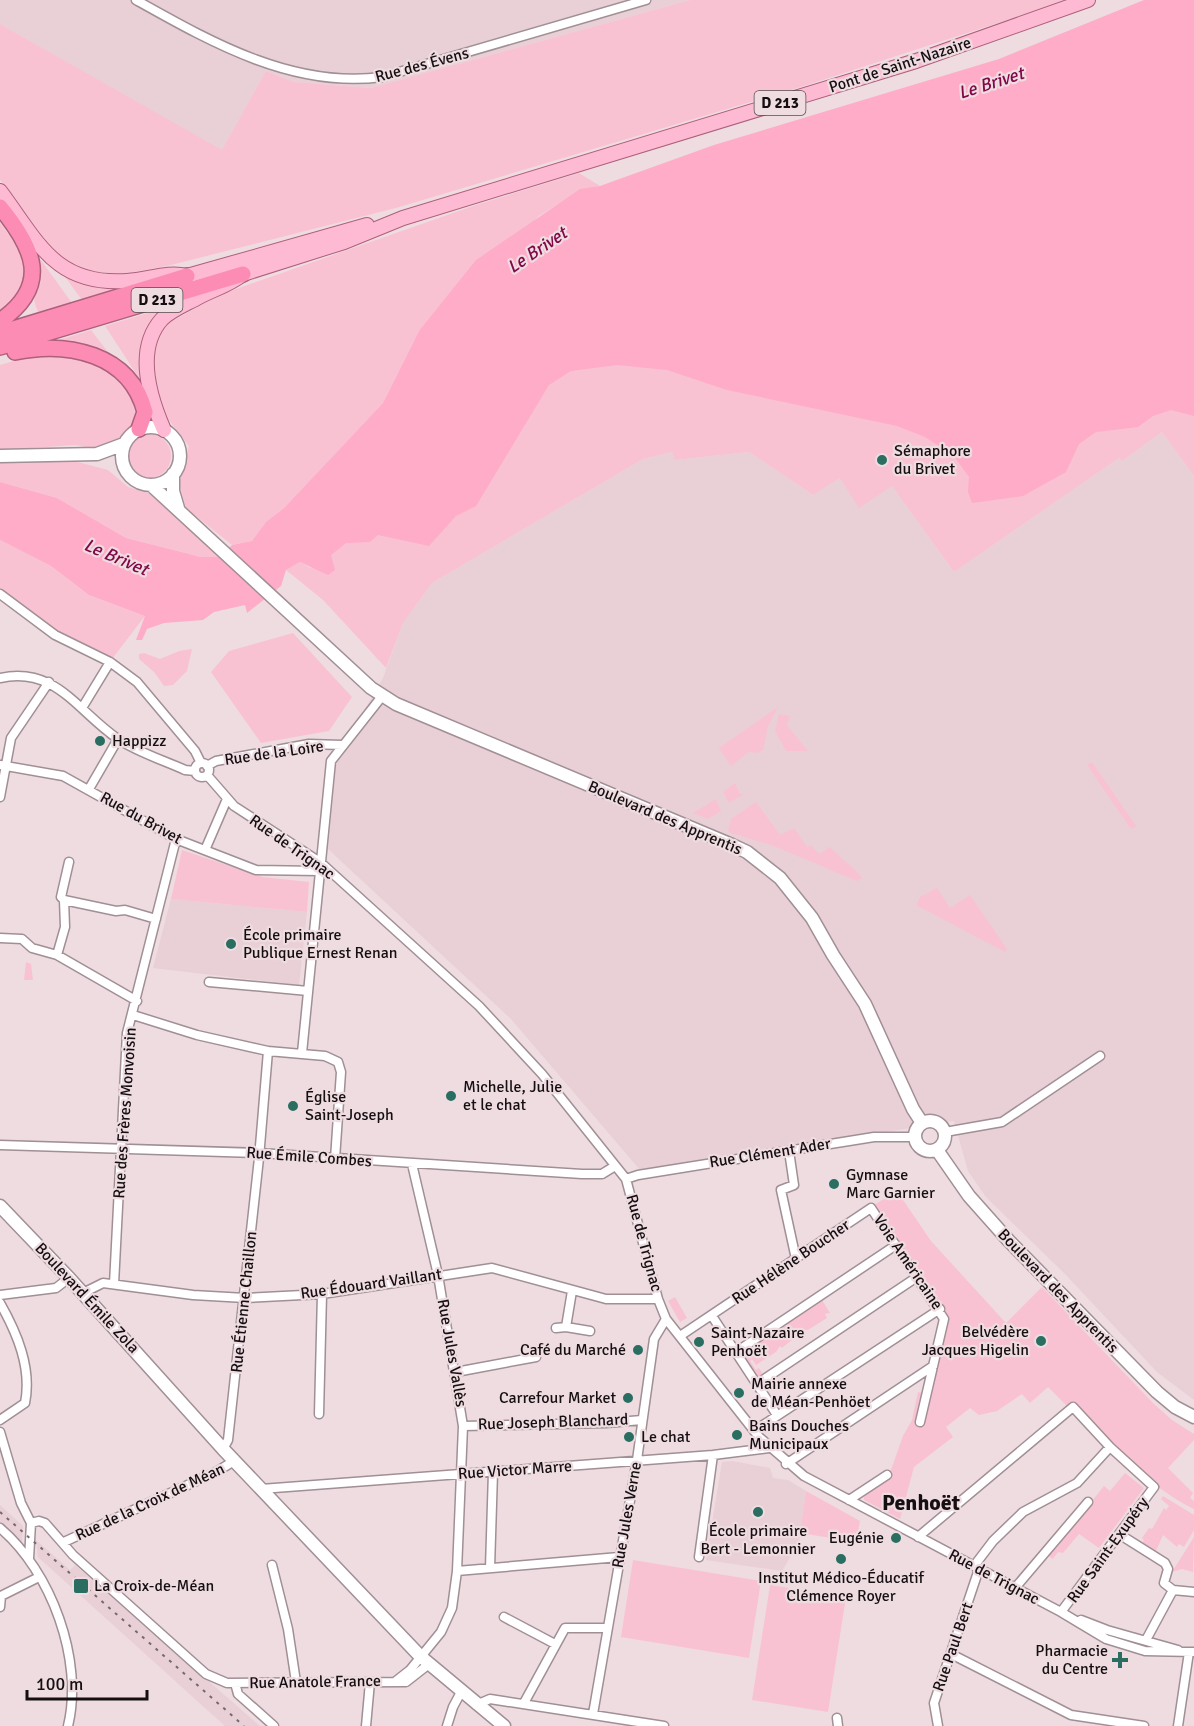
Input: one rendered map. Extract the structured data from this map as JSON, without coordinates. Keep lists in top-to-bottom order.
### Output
{
  "streets": {
    "highway": ["D 213"],
    "main road": ["Pont de Saint-Nazaire", "Boulevard des Apprentis", "Boulevard Émile Zola"],
    "street": [
      "Rue des Évens",
      "Rue de la Loire",
      "Rue du Brivet",
      "Rue de Trignac",
      "Rue des Frères Monvoisin",
      "Rue Clément Ader",
      "Rue Émile Combes",
      "Rue Hélène Boucher",
      "Voie Américaine",
      "Rue Édouard Vaillant",
      "Rue Étienne Chaillon",
      "Rue Jules Vallès",
      "Rue Joseph Blanchard",
      "Rue Victor Marre",
      "Rue de la Croix de Méan",
      "Rue Jules Verne",
      "Rue Saint-Exupéry",
      "Rue Paul Bert",
      "Rue Anatole France"
    ]
  },
  "crossings": [
    ["Pont de Saint-Nazaire", "D 213"],
    ["Rue de la Loire", "Rue de Trignac"],
    ["Rue du Brivet", "Rue de Trignac"],
    ["Rue du Brivet", "Rue des Frères Monvoisin"],
    ["Boulevard des Apprentis", "Rue Clément Ader"],
    ["Rue de Trignac", "Rue Clément Ader"],
    ["Rue de Trignac", "Rue Émile Combes"],
    ["Rue de Trignac", "Rue Hélène Boucher"],
    ["Rue de Trignac", "Rue Édouard Vaillant"],
    ["Rue de Trignac", "Rue Victor Marre"],
    ["Rue de Trignac", "Rue Jules Verne"],
    ["Rue de Trignac", "Rue Saint-Exupéry"],
    ["Rue de Trignac", "Rue Paul Bert"],
    ["Rue des Frères Monvoisin", "Rue Émile Combes"],
    ["Rue des Frères Monvoisin", "Rue Édouard Vaillant"],
    ["Rue Émile Combes", "Rue Étienne Chaillon"],
    ["Rue Émile Combes", "Rue Jules Vallès"],
    ["Rue Hélène Boucher", "Voie Américaine"],
    ["Rue Édouard Vaillant", "Boulevard Émile Zola"],
    ["Rue Édouard Vaillant", "Rue Étienne Chaillon"],
    ["Rue Édouard Vaillant", "Rue Jules Vallès"],
    ["Boulevard Émile Zola", "Rue Étienne Chaillon"],
    ["Boulevard Émile Zola", "Rue Victor Marre"],
    ["Boulevard Émile Zola", "Rue de la Croix de Méan"],
    ["Boulevard Émile Zola", "Rue Anatole France"],
    ["Rue Jules Vallès", "Rue Joseph Blanchard"],
    ["Rue Jules Vallès", "Rue Victor Marre"],
    ["Rue Jules Vallès", "Rue Anatole France"],
    ["Rue Joseph Blanchard", "Rue Jules Verne"],
    ["Rue Victor Marre", "Rue Jules Verne"],
    ["Rue de la Croix de Méan", "Rue Anatole France"]
  ],
  "districts": ["Penhoët"],
  "water": ["Le Brivet"],
  "places": {
    "other": [
      "Sémaphore du Brivet",
      "Happizz",
      "École primaire Publique Ernest Renan",
      "Michelle, Julie et le chat",
      "Église Saint-Joseph",
      "Gymnase Marc Garnier",
      "Belvédère Jacques Higelin",
      "Saint-Nazaire Penhoët",
      "Café du Marché",
      "Mairie annexe de Méan-Penhöet",
      "Carrefour Market",
      "Bains Douches Municipaux",
      "Le chat",
      "École primaire Bert - Lemonnier",
      "Eugénie",
      "Institut Médico-Éducatif Clémence Royer"
    ],
    "transit": ["La Croix-de-Méan"],
    "health": ["Pharmacie du Centre"]
  },
  "scale_bar": "100 m"
}
